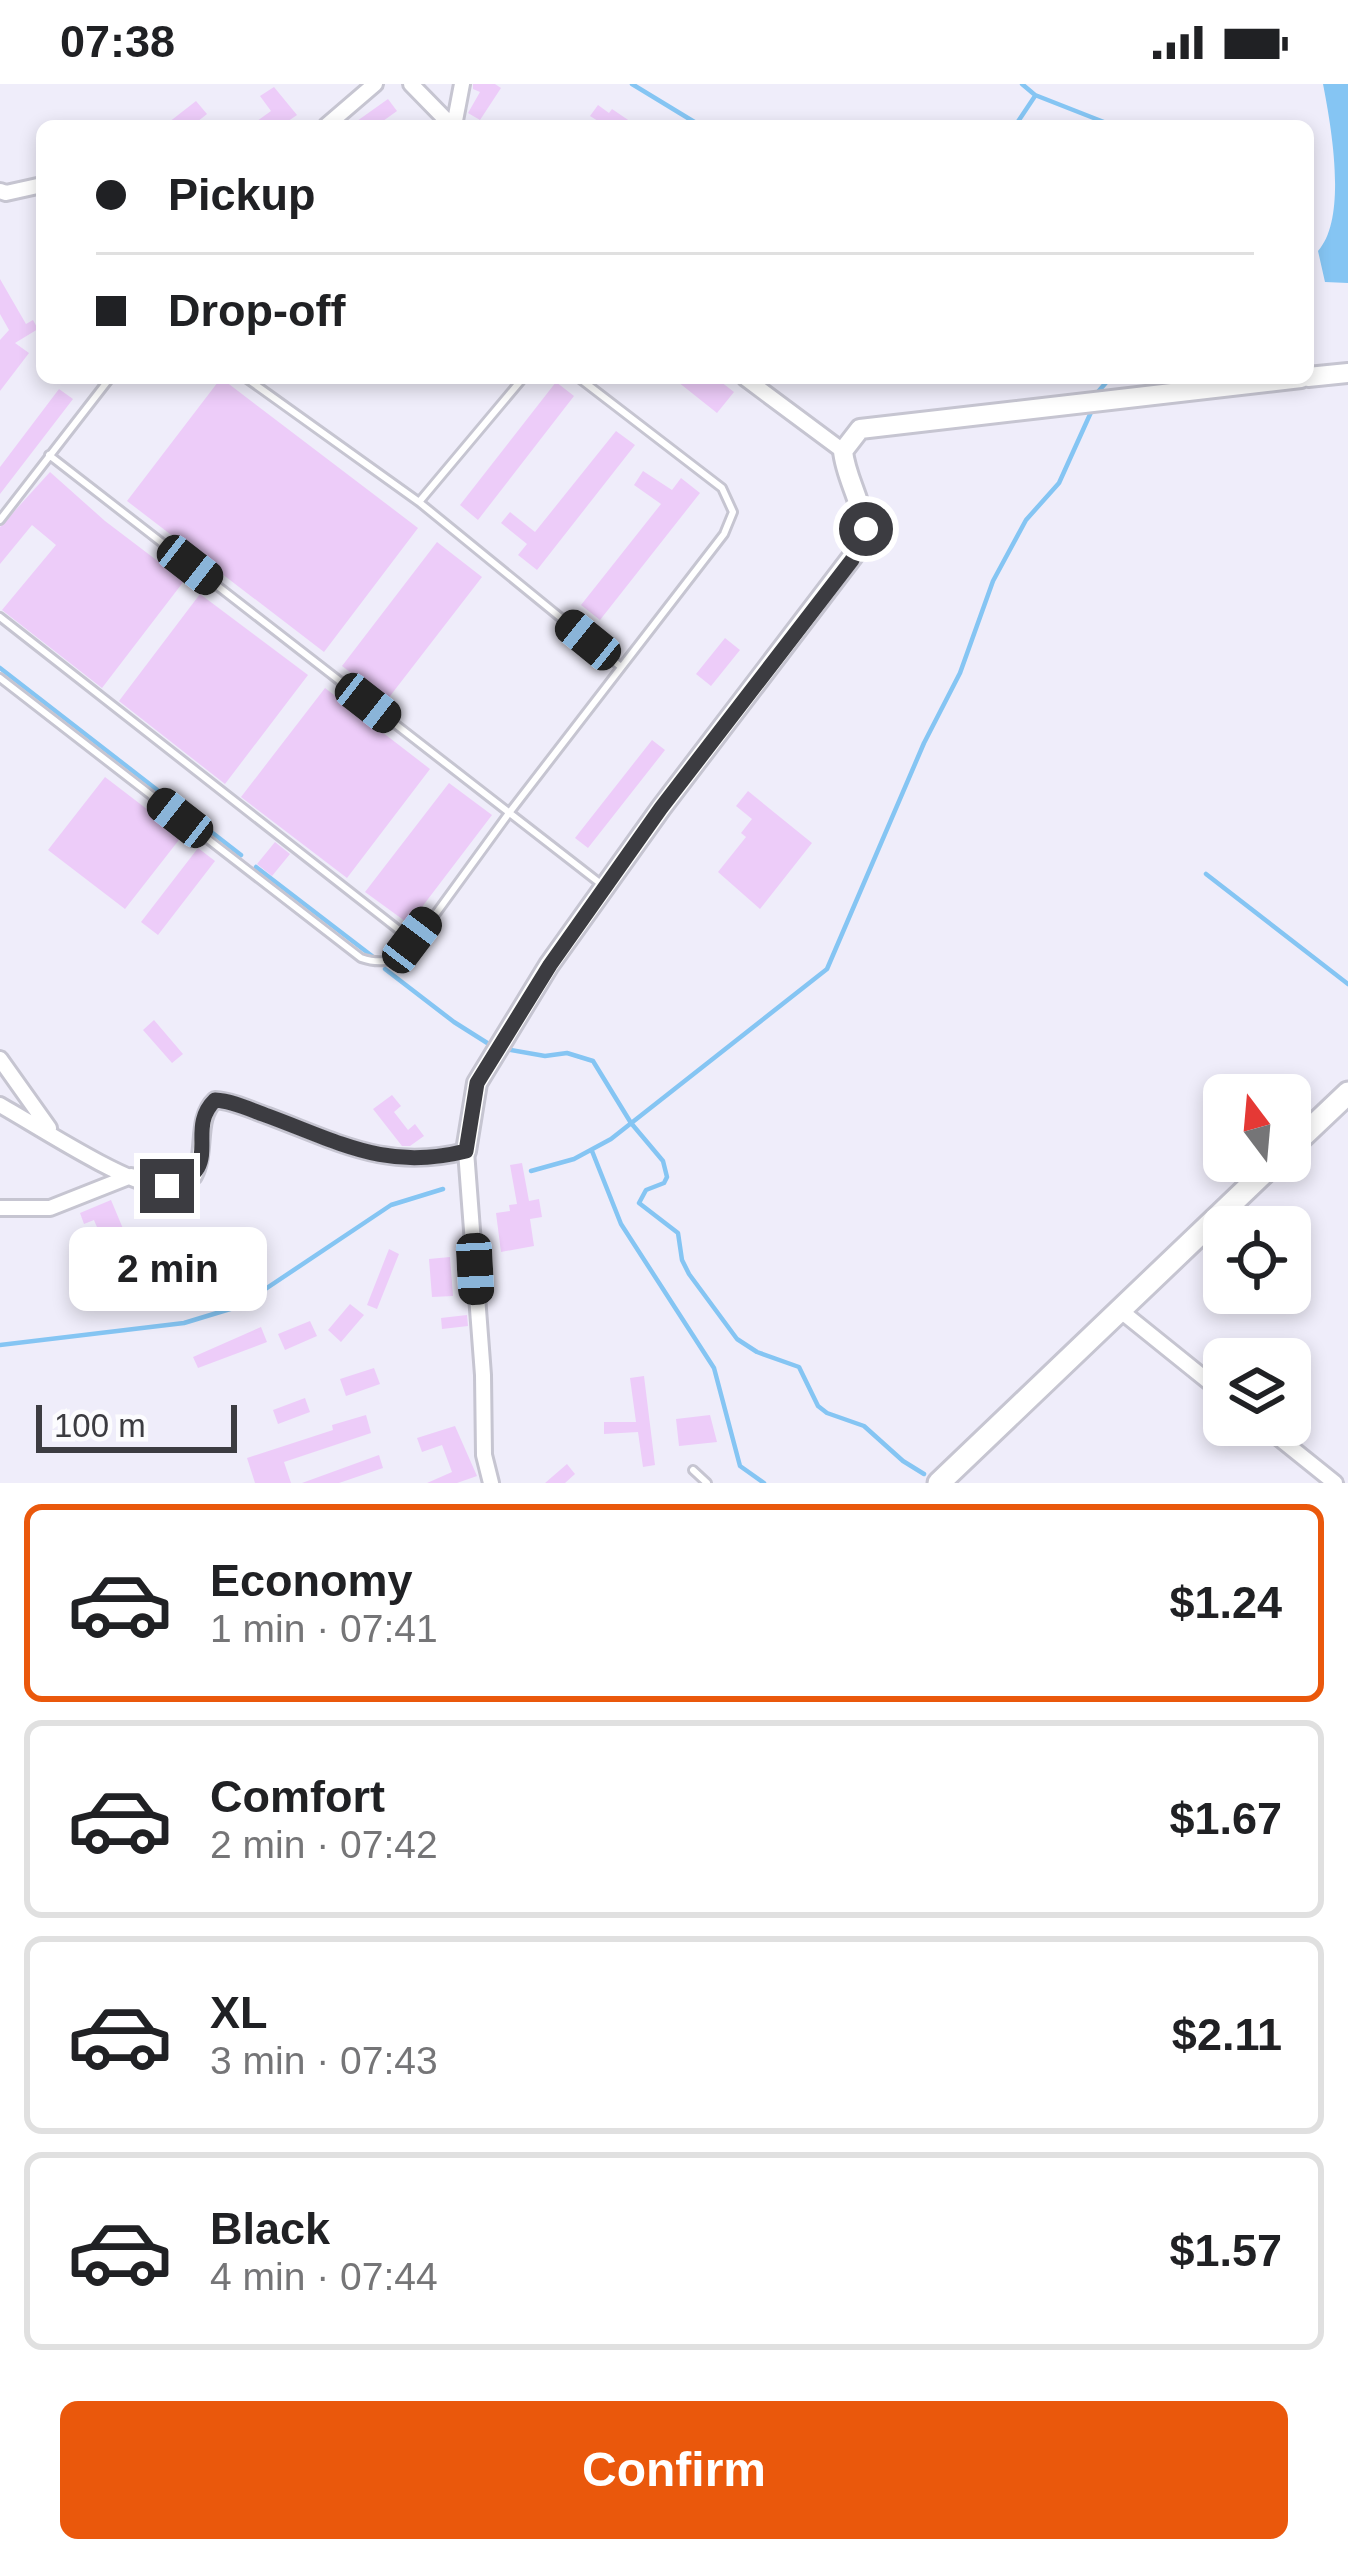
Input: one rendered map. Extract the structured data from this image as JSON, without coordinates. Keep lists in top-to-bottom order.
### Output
{
  "scale_bar": "100 m",
  "north": "top",
  "page": {
    "status": "07:38",
    "banner": ["Pickup", "Drop-off"],
    "bubble": "2 min",
    "scale": "100 m",
    "list": [
      {
        "name": "Economy",
        "note": "1 min · 07:41",
        "value": "$1.24"
      },
      {
        "name": "Comfort",
        "note": "2 min · 07:42",
        "value": "$1.67"
      },
      {
        "name": "XL",
        "note": "3 min · 07:43",
        "value": "$2.11"
      },
      {
        "name": "Black",
        "note": "4 min · 07:44",
        "value": "$1.57"
      }
    ],
    "buttons": "Confirm"
  }
}
